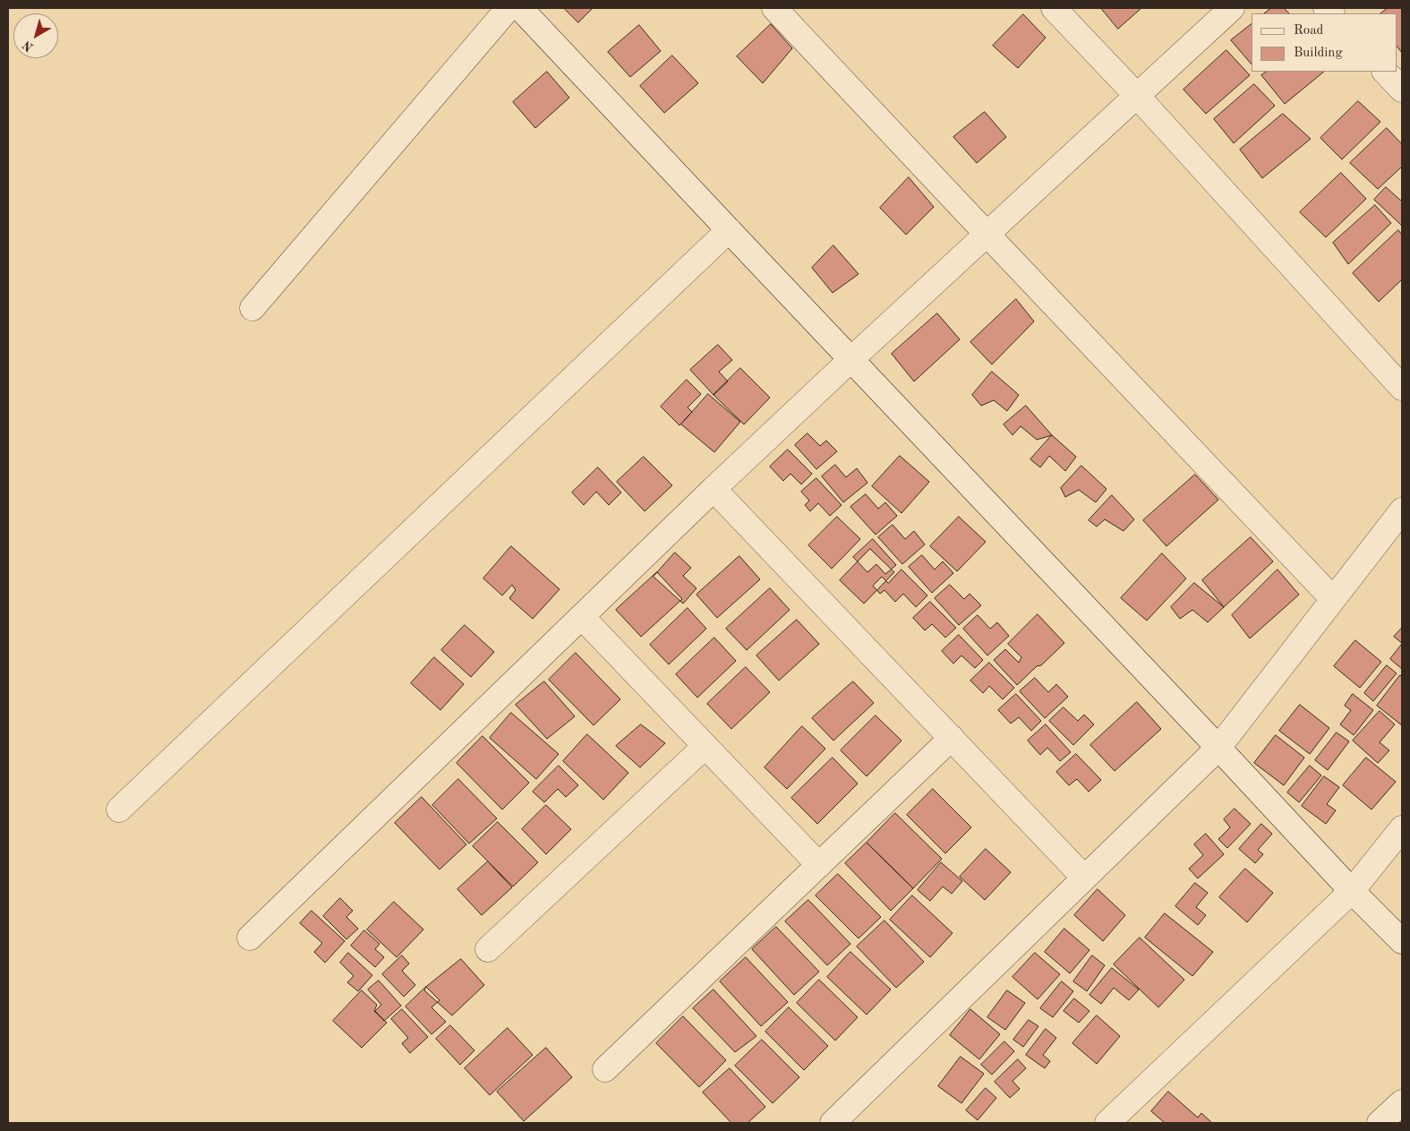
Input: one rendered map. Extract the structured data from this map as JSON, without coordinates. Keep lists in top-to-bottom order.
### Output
{
  "legend": ["Road", "Building"],
  "north": "bottom left"
}
